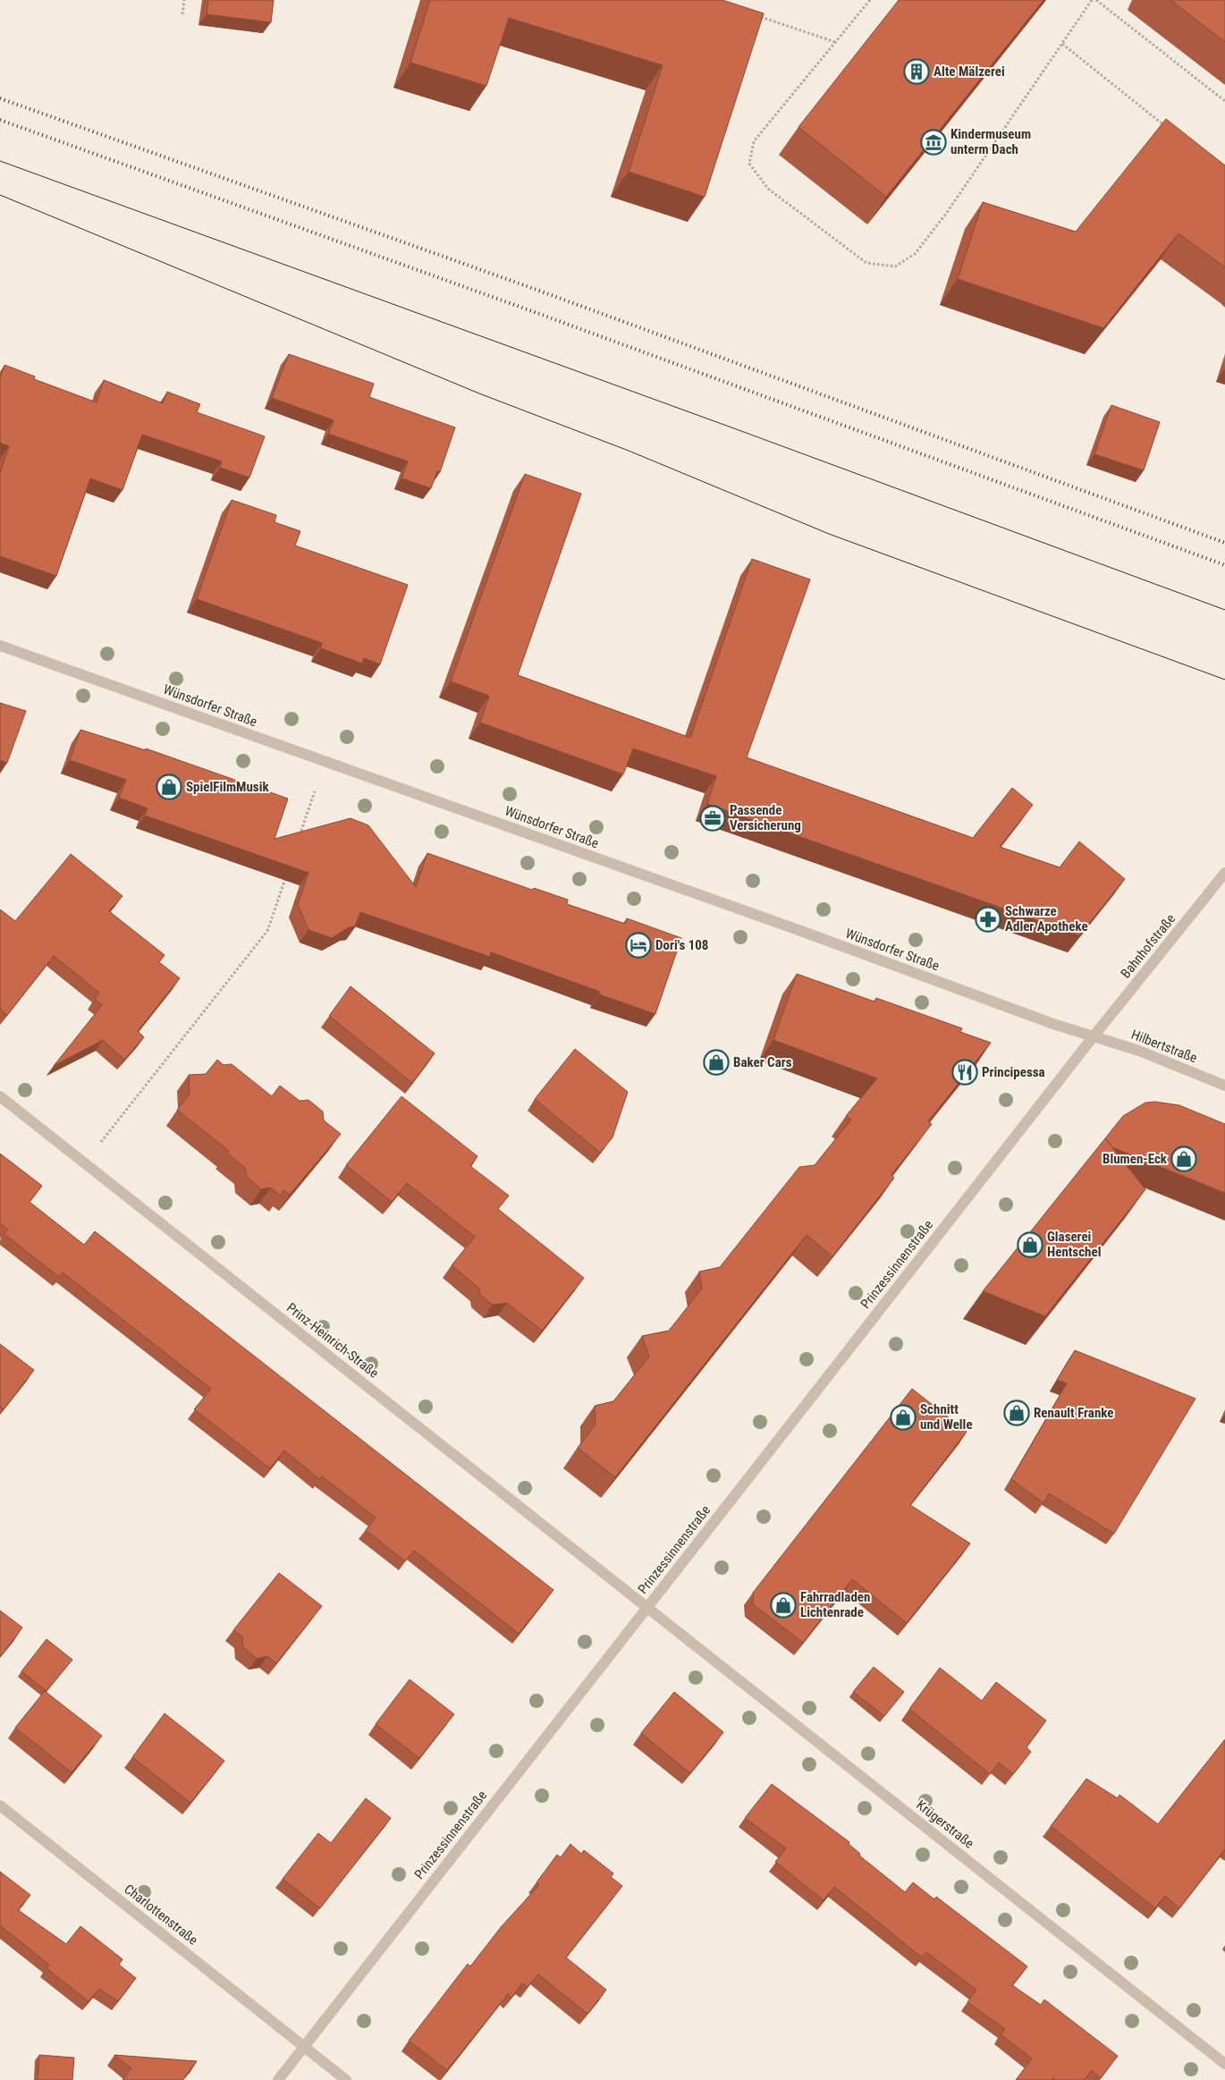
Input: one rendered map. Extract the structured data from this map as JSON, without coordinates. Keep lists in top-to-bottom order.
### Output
{
  "streets": {
    "street": [
      "Wünsdorfer Straße",
      "Bahnhofstraße",
      "Hilbertstraße",
      "Prinzessinnenstraße",
      "Prinz-Heinrich-Straße",
      "Krügerstraße",
      "Charlottenstraße"
    ]
  },
  "crossings": [
    ["Wünsdorfer Straße", "Bahnhofstraße"],
    ["Wünsdorfer Straße", "Hilbertstraße"],
    ["Wünsdorfer Straße", "Prinzessinnenstraße"],
    ["Bahnhofstraße", "Hilbertstraße"],
    ["Bahnhofstraße", "Prinzessinnenstraße"],
    ["Hilbertstraße", "Prinzessinnenstraße"],
    ["Prinzessinnenstraße", "Prinz-Heinrich-Straße"],
    ["Prinzessinnenstraße", "Krügerstraße"],
    ["Prinzessinnenstraße", "Charlottenstraße"],
    ["Prinz-Heinrich-Straße", "Krügerstraße"]
  ],
  "places": {
    "building": ["Alte Mälzerei"],
    "museum": ["Kindermuseum unterm Dach"],
    "shop": [
      "SpielFilmMusik",
      "Baker Cars",
      "Blumen-Eck",
      "Glaserei Hentschel",
      "Renault Franke",
      "Schnitt und Welle",
      "Fahrradladen Lichtenrade"
    ],
    "office": ["Passende Versicherung"],
    "pharmacy": ["Schwarze Adler Apotheke"],
    "hotel": ["Dori's 108"],
    "restaurant": ["Principessa"]
  }
}
